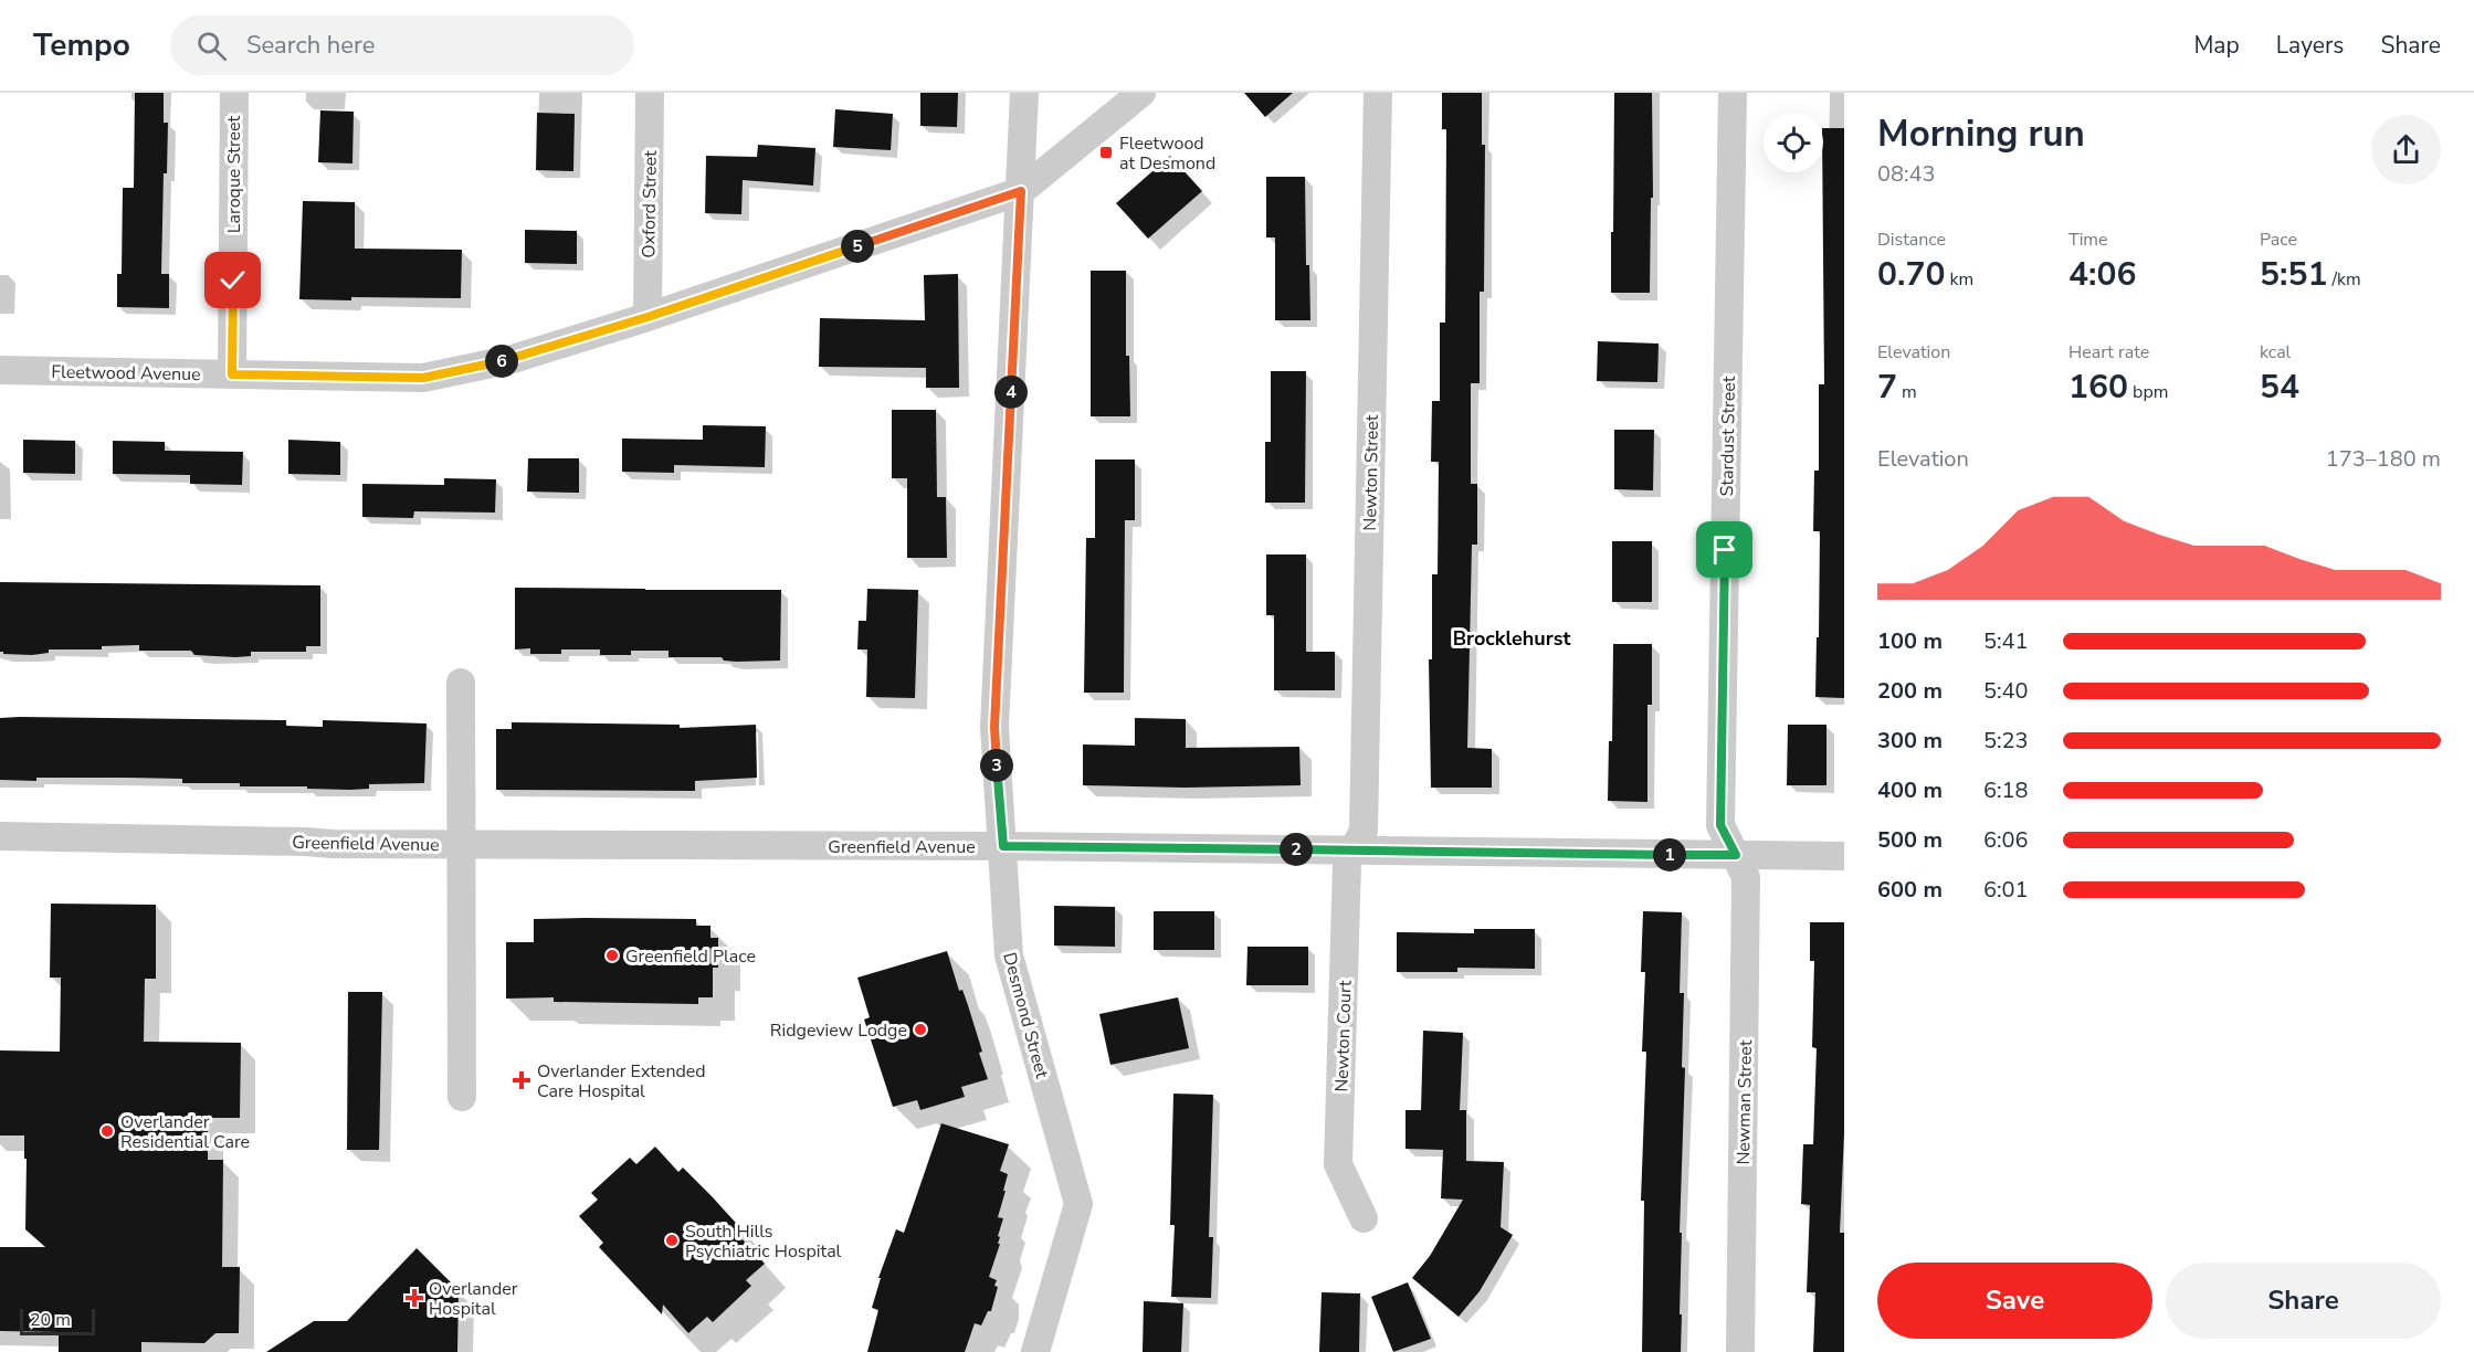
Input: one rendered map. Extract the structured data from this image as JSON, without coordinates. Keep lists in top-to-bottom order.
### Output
{
  "streets": {
    "street": [
      "Laroque Street",
      "Oxford Street",
      "Fleetwood Avenue",
      "Stardust Street",
      "Newton Street",
      "Greenfield Avenue",
      "Desmond Street",
      "Newton Court",
      "Newman Street"
    ]
  },
  "crossings": [
    ["Laroque Street", "Fleetwood Avenue"],
    ["Oxford Street", "Fleetwood Avenue"],
    ["Fleetwood Avenue", "Desmond Street"],
    ["Stardust Street", "Greenfield Avenue"],
    ["Stardust Street", "Newman Street"],
    ["Newton Street", "Greenfield Avenue"],
    ["Newton Street", "Newton Court"],
    ["Greenfield Avenue", "Desmond Street"],
    ["Greenfield Avenue", "Newton Court"],
    ["Greenfield Avenue", "Newman Street"]
  ],
  "districts": ["Brocklehurst"],
  "places": {
    "transit": ["Fleetwood at Desmond"],
    "other": [
      "Greenfield Place",
      "Ridgeview Lodge",
      "Overlander Residential Care",
      "South Hills Psychiatric Hospital"
    ],
    "health": ["Overlander Extended Care Hospital", "Overlander Hospital"]
  },
  "scale_bar": "20 m",
  "page": {
    "header": "Tempo",
    "search": "Search here",
    "nav": ["Map", "Layers", "Share"],
    "heading": ["Morning run", "08:43"],
    "stats": [
      ["Distance", "0.70 km"],
      ["Time", "4:06"],
      ["Pace", "5:51 /km"],
      ["Elevation", "7 m"],
      ["Heart rate", "160 bpm"],
      ["kcal", "54"]
    ],
    "pins": [
      "5",
      "6",
      "4",
      "3",
      "2",
      "1"
    ],
    "chart": ["Elevation", "173–180 m"],
    "list": [
      {
        "name": "100 m",
        "note": "5:41"
      },
      {
        "name": "200 m",
        "note": "5:40"
      },
      {
        "name": "300 m",
        "note": "5:23"
      },
      {
        "name": "400 m",
        "note": "6:18"
      },
      {
        "name": "500 m",
        "note": "6:06"
      },
      {
        "name": "600 m",
        "note": "6:01"
      }
    ],
    "buttons": ["Save", "Share"],
    "scale": "20 m"
  }
}
